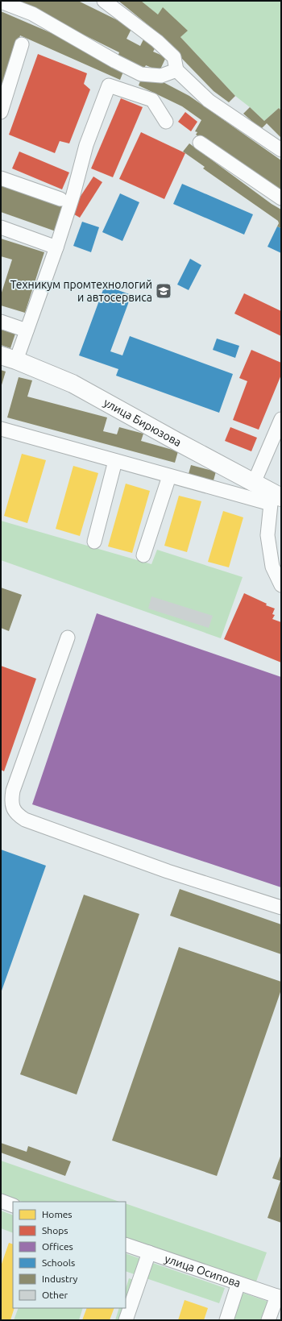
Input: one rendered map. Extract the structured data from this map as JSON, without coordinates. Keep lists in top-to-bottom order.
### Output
{
  "streets": {
    "main road": ["улица Бирюзова"],
    "street": ["улица Осипова"]
  },
  "places": {
    "school or university": ["Техникум промтехнологий и автосервиса"]
  },
  "legend": [
    "Homes",
    "Shops",
    "Offices",
    "Schools",
    "Industry",
    "Other"
  ]
}
